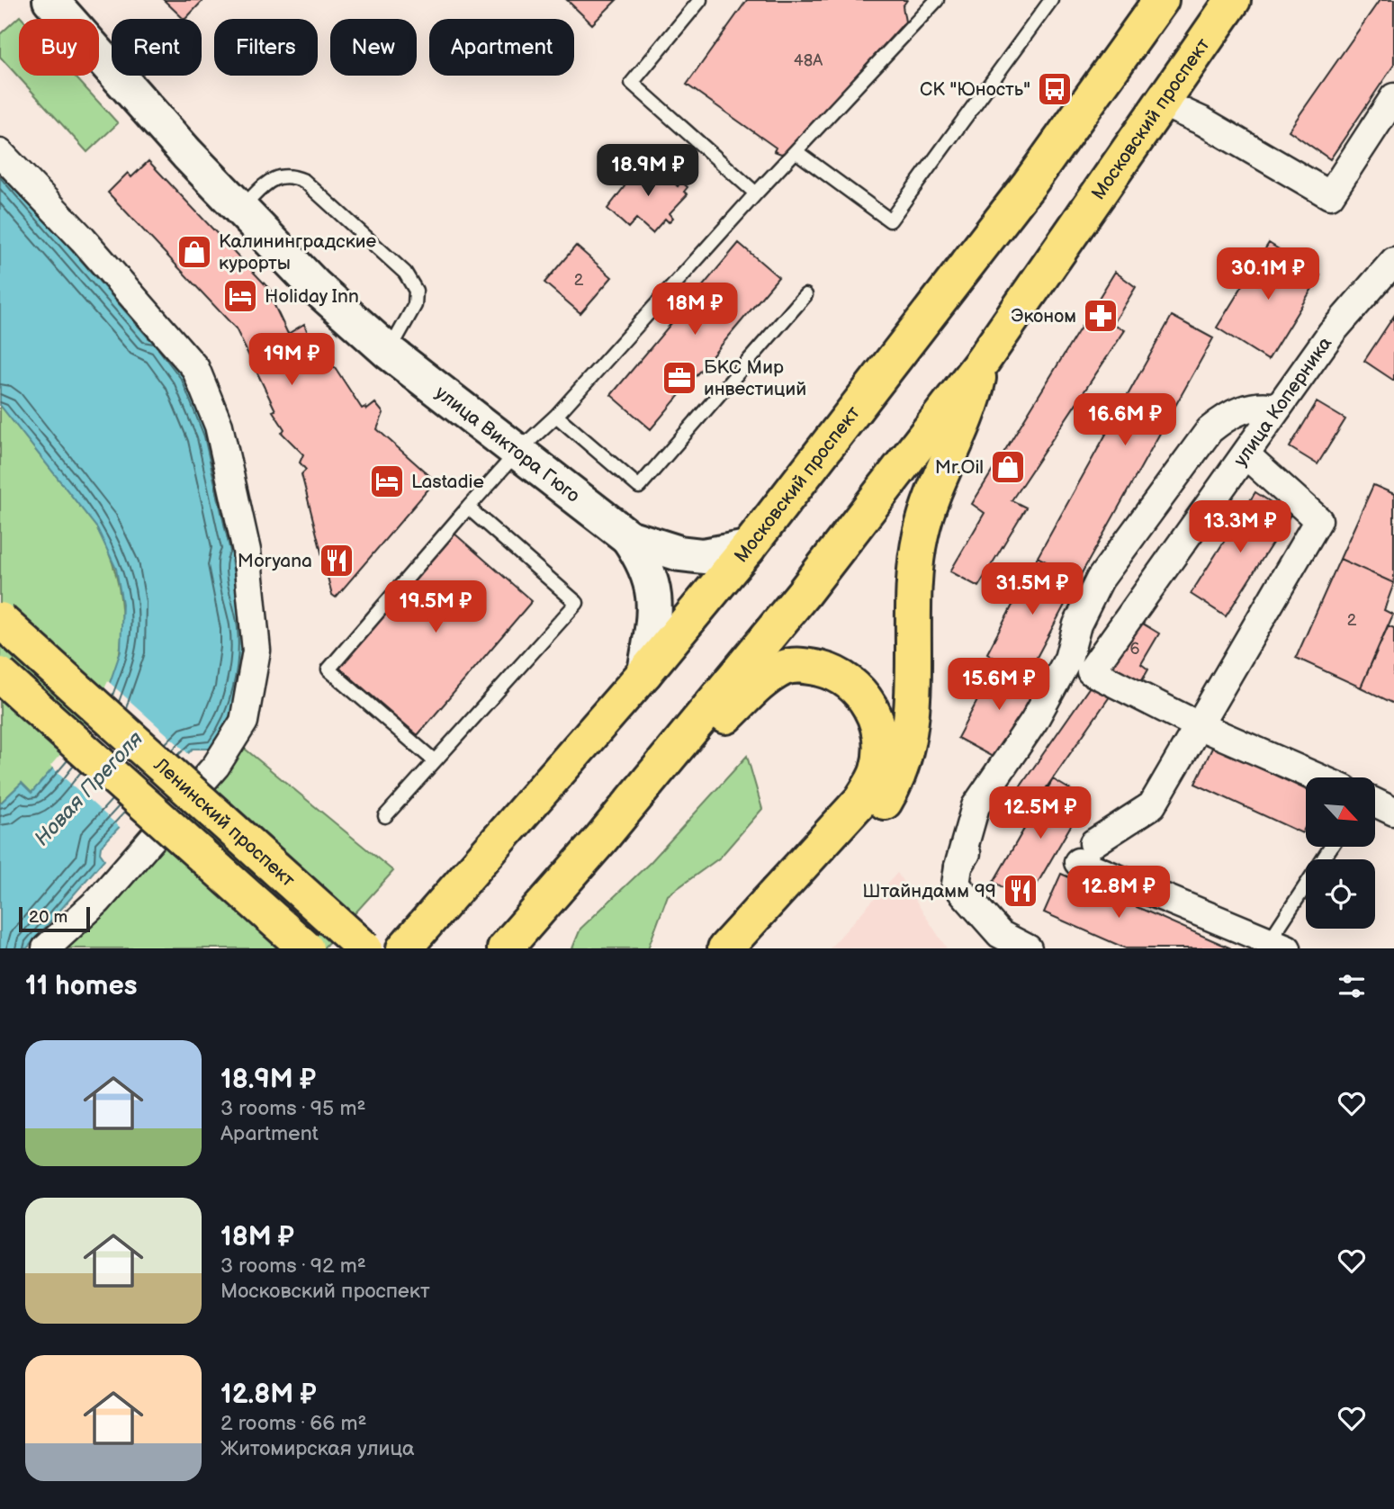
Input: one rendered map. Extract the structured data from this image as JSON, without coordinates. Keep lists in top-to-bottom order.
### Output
{
  "streets": {
    "main road": ["Московский проспект", "Ленинский проспект"],
    "street": ["улица Коперника", "улица Виктора Гюго"]
  },
  "crossings": [
    ["Московский проспект", "улица Виктора Гюго"]
  ],
  "water": ["Новая Преголя"],
  "places": {
    "bus stop": ["СК \"Юность\""],
    "shop": ["Калининградские курорты", "Mr.Oil"],
    "hotel": ["Holiday Inn", "Lastadie"],
    "pharmacy": ["Эконом"],
    "office": ["БКС Мир инвестиций"],
    "restaurant": ["Moryana", "Штайндамм 99"]
  },
  "house_numbers": [
    "48А",
    "2",
    "2",
    "6"
  ],
  "scale_bar": "20 m",
  "north": "bottom right",
  "page": {
    "chip": [
      "Buy",
      "Rent",
      "Filters",
      "New",
      "Apartment"
    ],
    "price": [
      "18.9M ₽",
      "30.1M ₽",
      "18M ₽",
      "19M ₽",
      "16.6M ₽",
      "13.3M ₽",
      "31.5M ₽",
      "19.5M ₽",
      "15.6M ₽",
      "12.5M ₽",
      "12.8M ₽"
    ],
    "scale": "20 m",
    "heading": "11 homes",
    "list": [
      {
        "name": "18.9M ₽",
        "note": "3 rooms · 95 m² · Apartment"
      },
      {
        "name": "18M ₽",
        "note": "3 rooms · 92 m² · Московский проспект"
      },
      {
        "name": "12.8M ₽",
        "note": "2 rooms · 66 m² · Житомирская улица"
      }
    ]
  }
}
